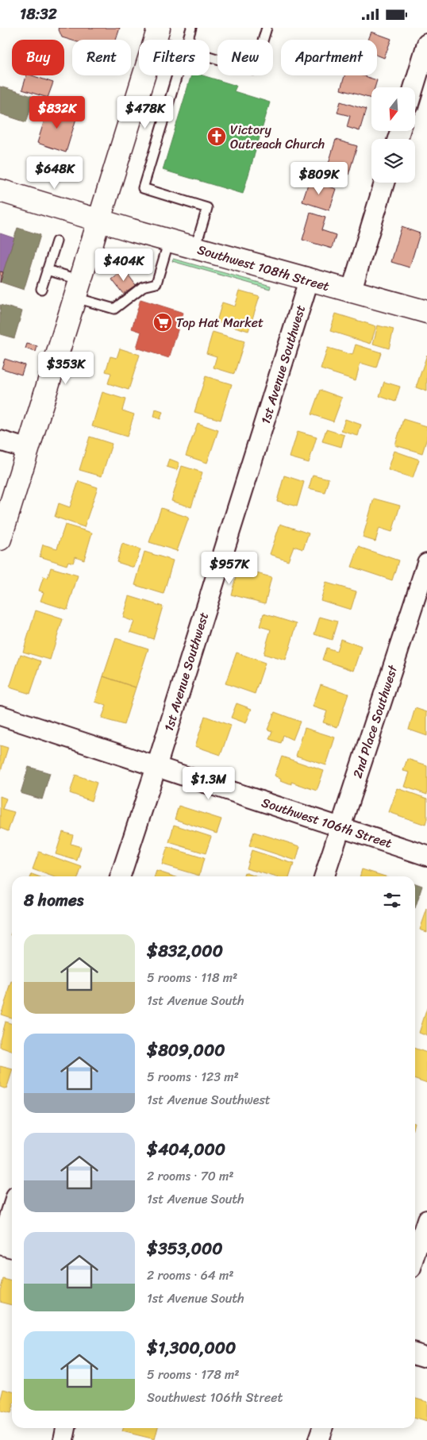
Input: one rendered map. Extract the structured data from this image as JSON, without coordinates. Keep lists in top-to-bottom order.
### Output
{
  "streets": {
    "street": [
      "Southwest 108th Street",
      "1st Avenue Southwest",
      "2nd Place Southwest",
      "Southwest 106th Street"
    ]
  },
  "crossings": [
    ["Southwest 108th Street", "1st Avenue Southwest"],
    ["1st Avenue Southwest", "Southwest 106th Street"],
    ["2nd Place Southwest", "Southwest 106th Street"]
  ],
  "places": {
    "church": ["Victory Outreach Church"],
    "supermarket": ["Top Hat Market"]
  },
  "north": "bottom",
  "page": {
    "status": "18:32",
    "chip": [
      "Buy",
      "Rent",
      "Filters",
      "New",
      "Apartment"
    ],
    "price": [
      "$832K",
      "$478K",
      "$648K",
      "$809K",
      "$404K",
      "$353K",
      "$957K",
      "$1.3M"
    ],
    "heading": "8 homes",
    "list": [
      {
        "name": "$832,000",
        "note": "5 rooms · 118 m² · 1st Avenue South"
      },
      {
        "name": "$809,000",
        "note": "5 rooms · 123 m² · 1st Avenue Southwest"
      },
      {
        "name": "$404,000",
        "note": "2 rooms · 70 m² · 1st Avenue South"
      },
      {
        "name": "$353,000",
        "note": "2 rooms · 64 m² · 1st Avenue South"
      },
      {
        "name": "$1,300,000",
        "note": "5 rooms · 178 m² · Southwest 106th Street"
      }
    ]
  }
}
